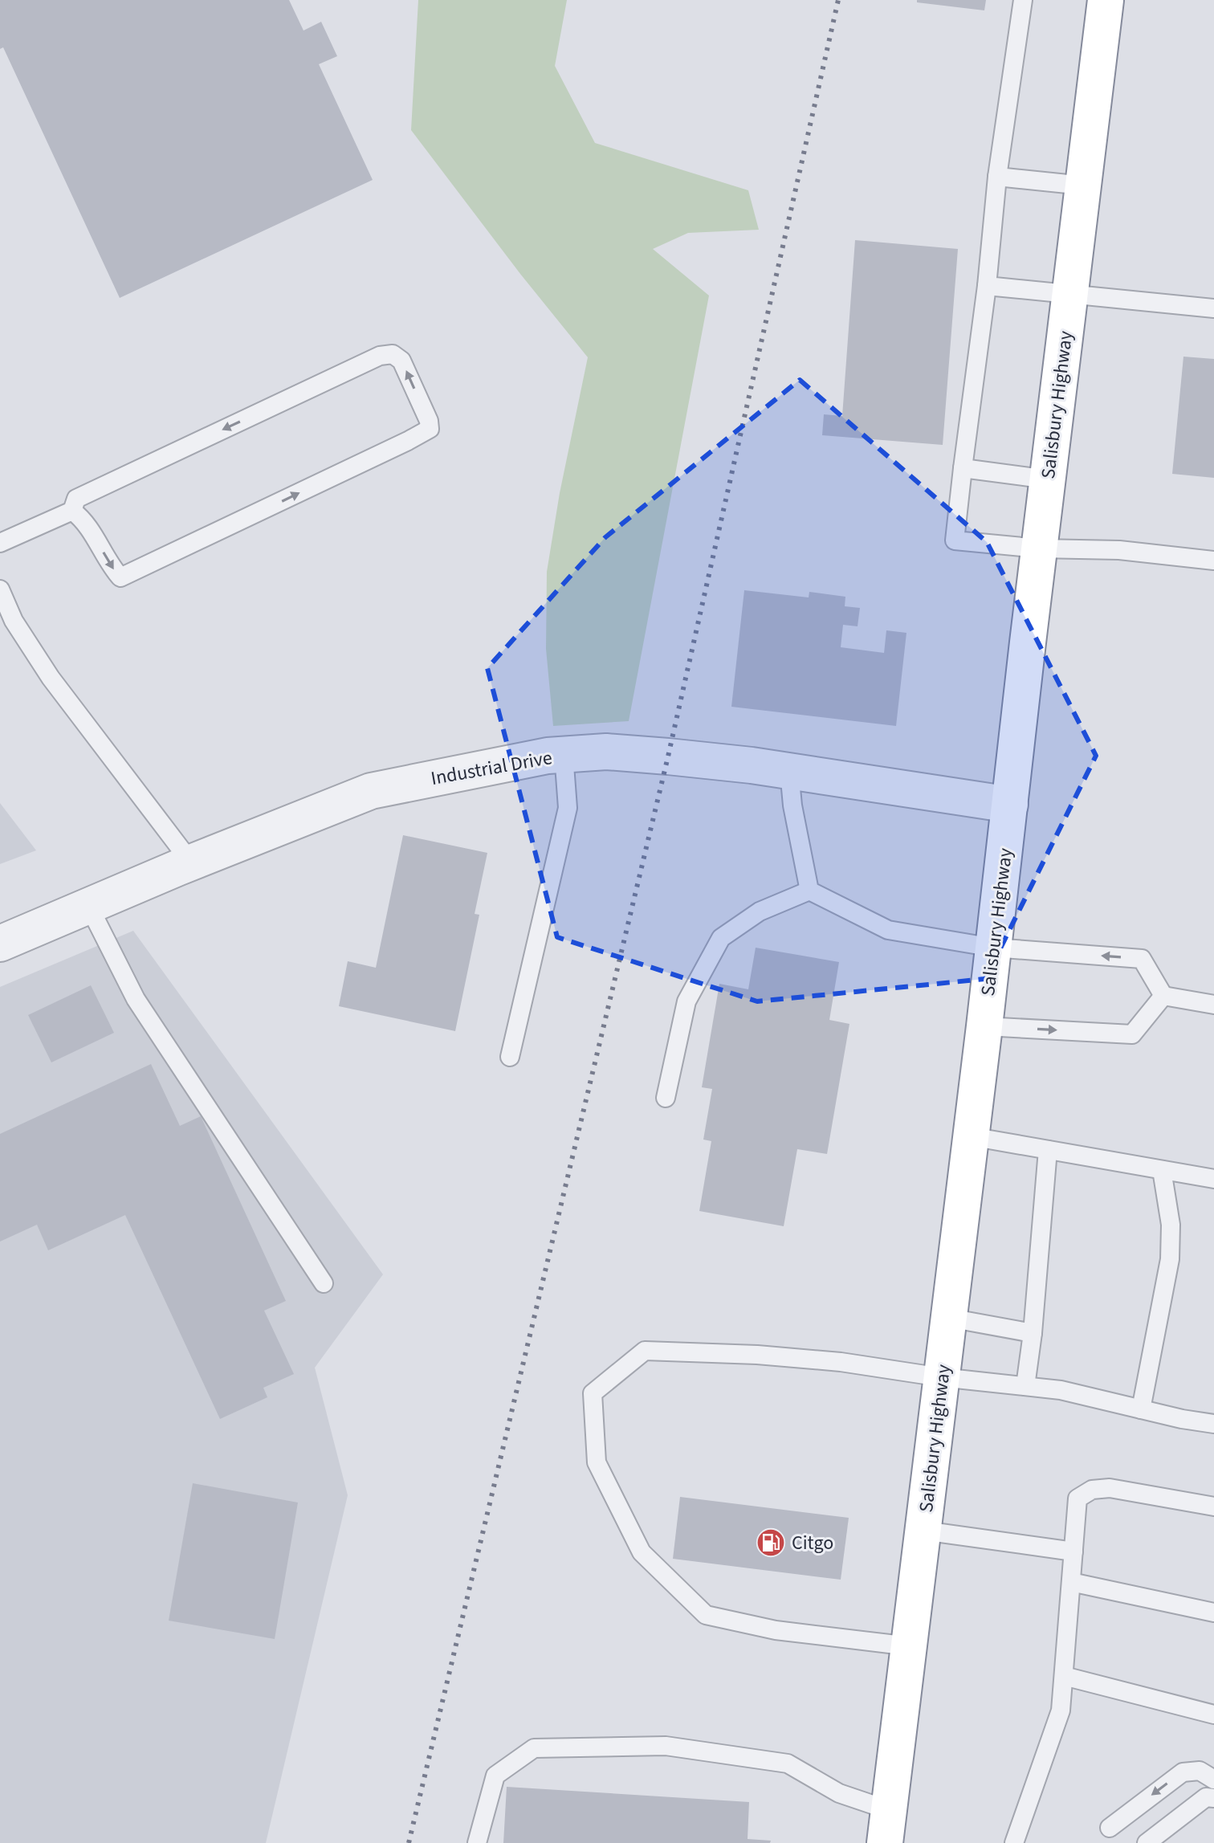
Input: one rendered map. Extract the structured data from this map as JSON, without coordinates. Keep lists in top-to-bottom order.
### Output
{
  "streets": {
    "highway": ["Salisbury Highway"],
    "street": ["Industrial Drive"]
  },
  "crossings": [
    ["Salisbury Highway", "Industrial Drive"]
  ],
  "places": {
    "fuel station": ["Citgo"]
  }
}
